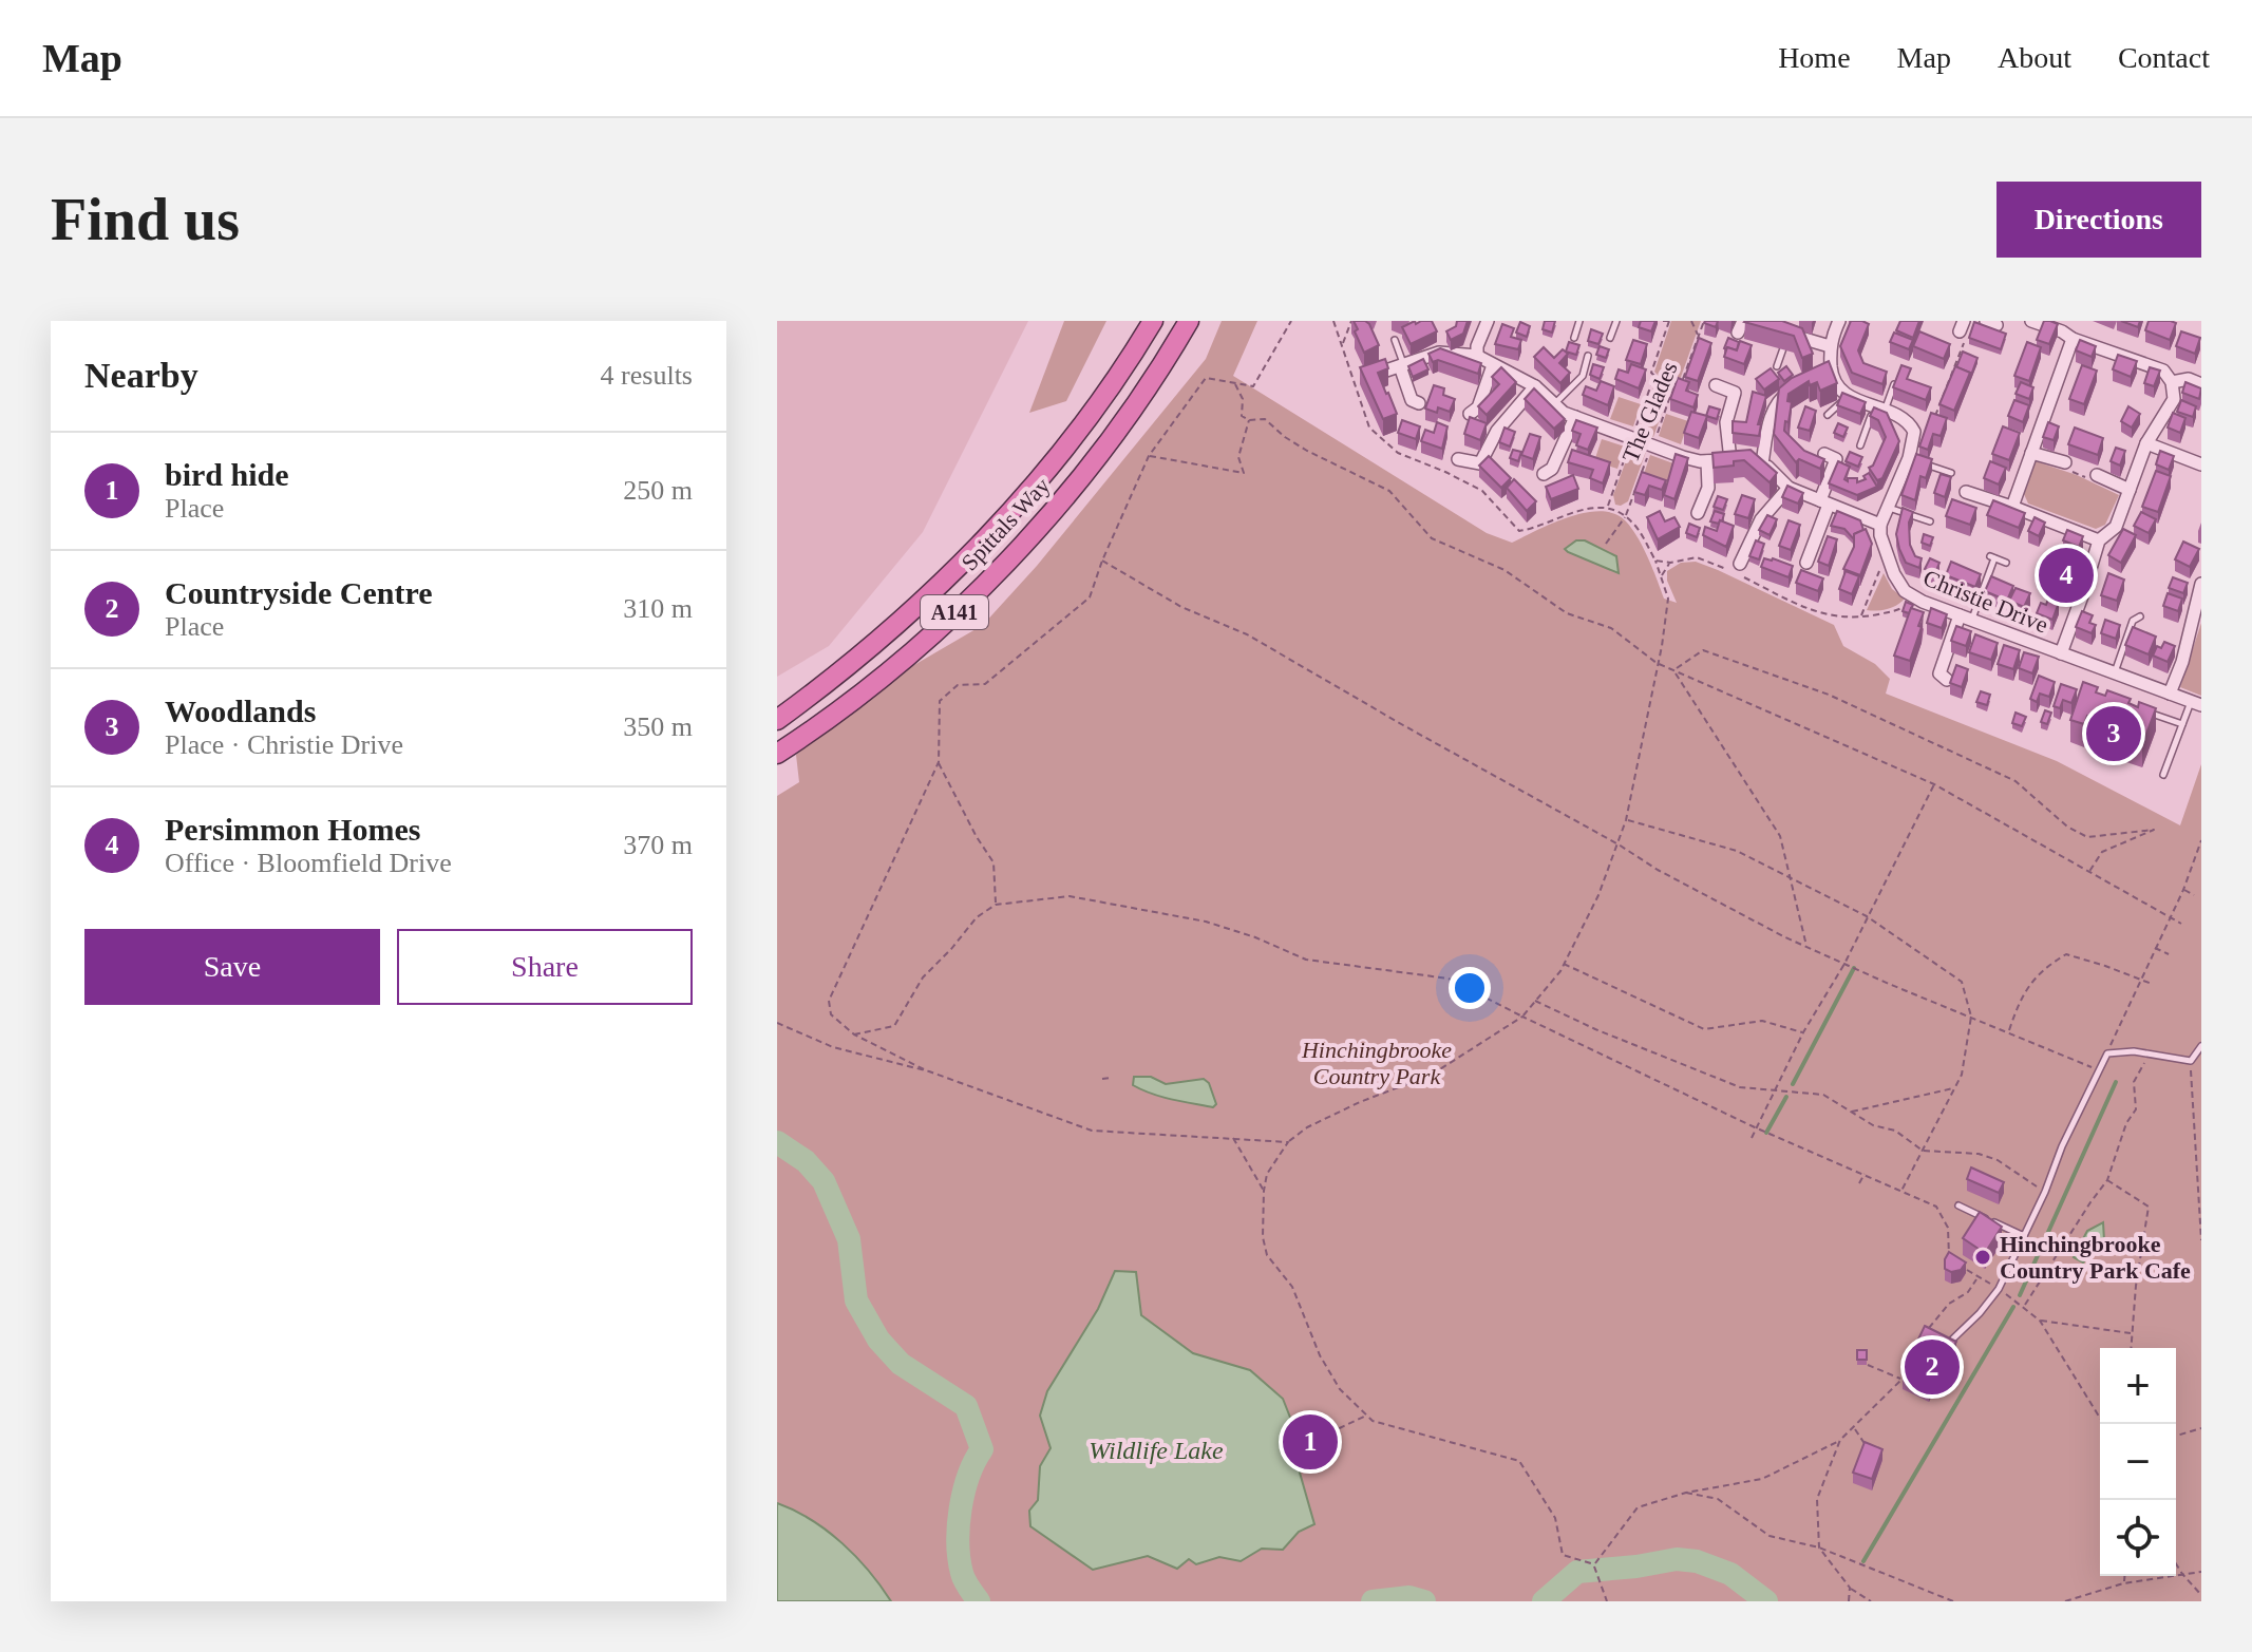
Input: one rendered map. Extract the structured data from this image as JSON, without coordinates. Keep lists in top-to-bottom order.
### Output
{
  "streets": {
    "highway": ["Spittals Way", "A141"],
    "street": ["Christie Drive"],
    "path": ["The Glades"]
  },
  "water": ["Wildlife Lake"],
  "parks": ["Hinchingbrooke Country Park"],
  "places": ["Hinchingbrooke Country Park Cafe"],
  "page": {
    "header": "Map",
    "nav": [
      "Home",
      "Map",
      "About",
      "Contact"
    ],
    "buttons": [
      "Directions",
      ["Save", "Share"]
    ],
    "title": "Find us",
    "heading": ["Nearby", "4 results"],
    "list": [
      {
        "mark": "1",
        "name": "bird hide",
        "note": "Place",
        "value": "250 m"
      },
      {
        "mark": "2",
        "name": "Countryside Centre",
        "note": "Place",
        "value": "310 m"
      },
      {
        "mark": "3",
        "name": "Woodlands",
        "note": "Place · Christie Drive",
        "value": "350 m"
      },
      {
        "mark": "4",
        "name": "Persimmon Homes",
        "note": "Office · Bloomfield Drive",
        "value": "370 m"
      }
    ],
    "pins": [
      "4",
      "3",
      "2",
      "1"
    ],
    "map_buttons": ["+", "−"]
  }
}
